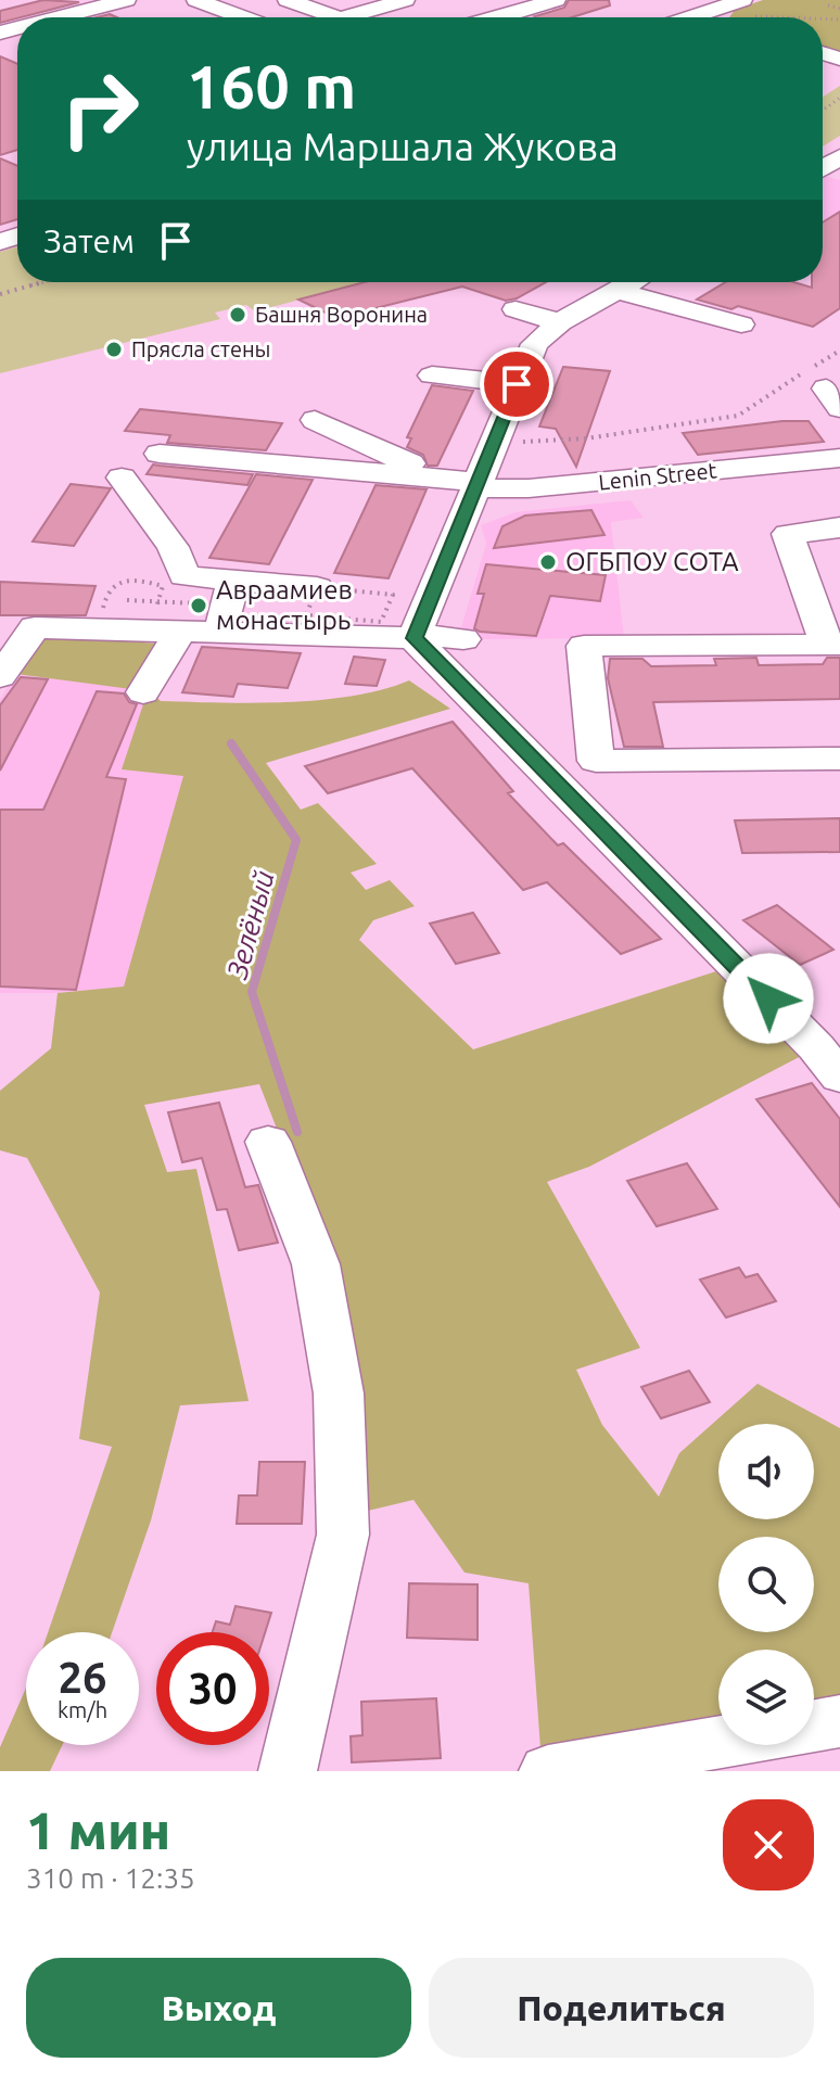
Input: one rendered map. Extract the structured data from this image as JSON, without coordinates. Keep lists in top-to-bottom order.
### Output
{
  "streets": {
    "street": ["Lenin Street"]
  },
  "water": ["Зелёный"],
  "places": [
    "Башня Воронина",
    "Прясла стены",
    "ОГБПОУ СОТА",
    "Авраамиев монастырь"
  ],
  "page": {
    "turn": ["160 m", "улица Маршала Жукова"],
    "then": "Затем",
    "speed": "26 km/h",
    "limit": "30",
    "heading": ["1 мин", "310 m · 12:35"],
    "buttons": ["Выход", "Поделиться"]
  }
}
